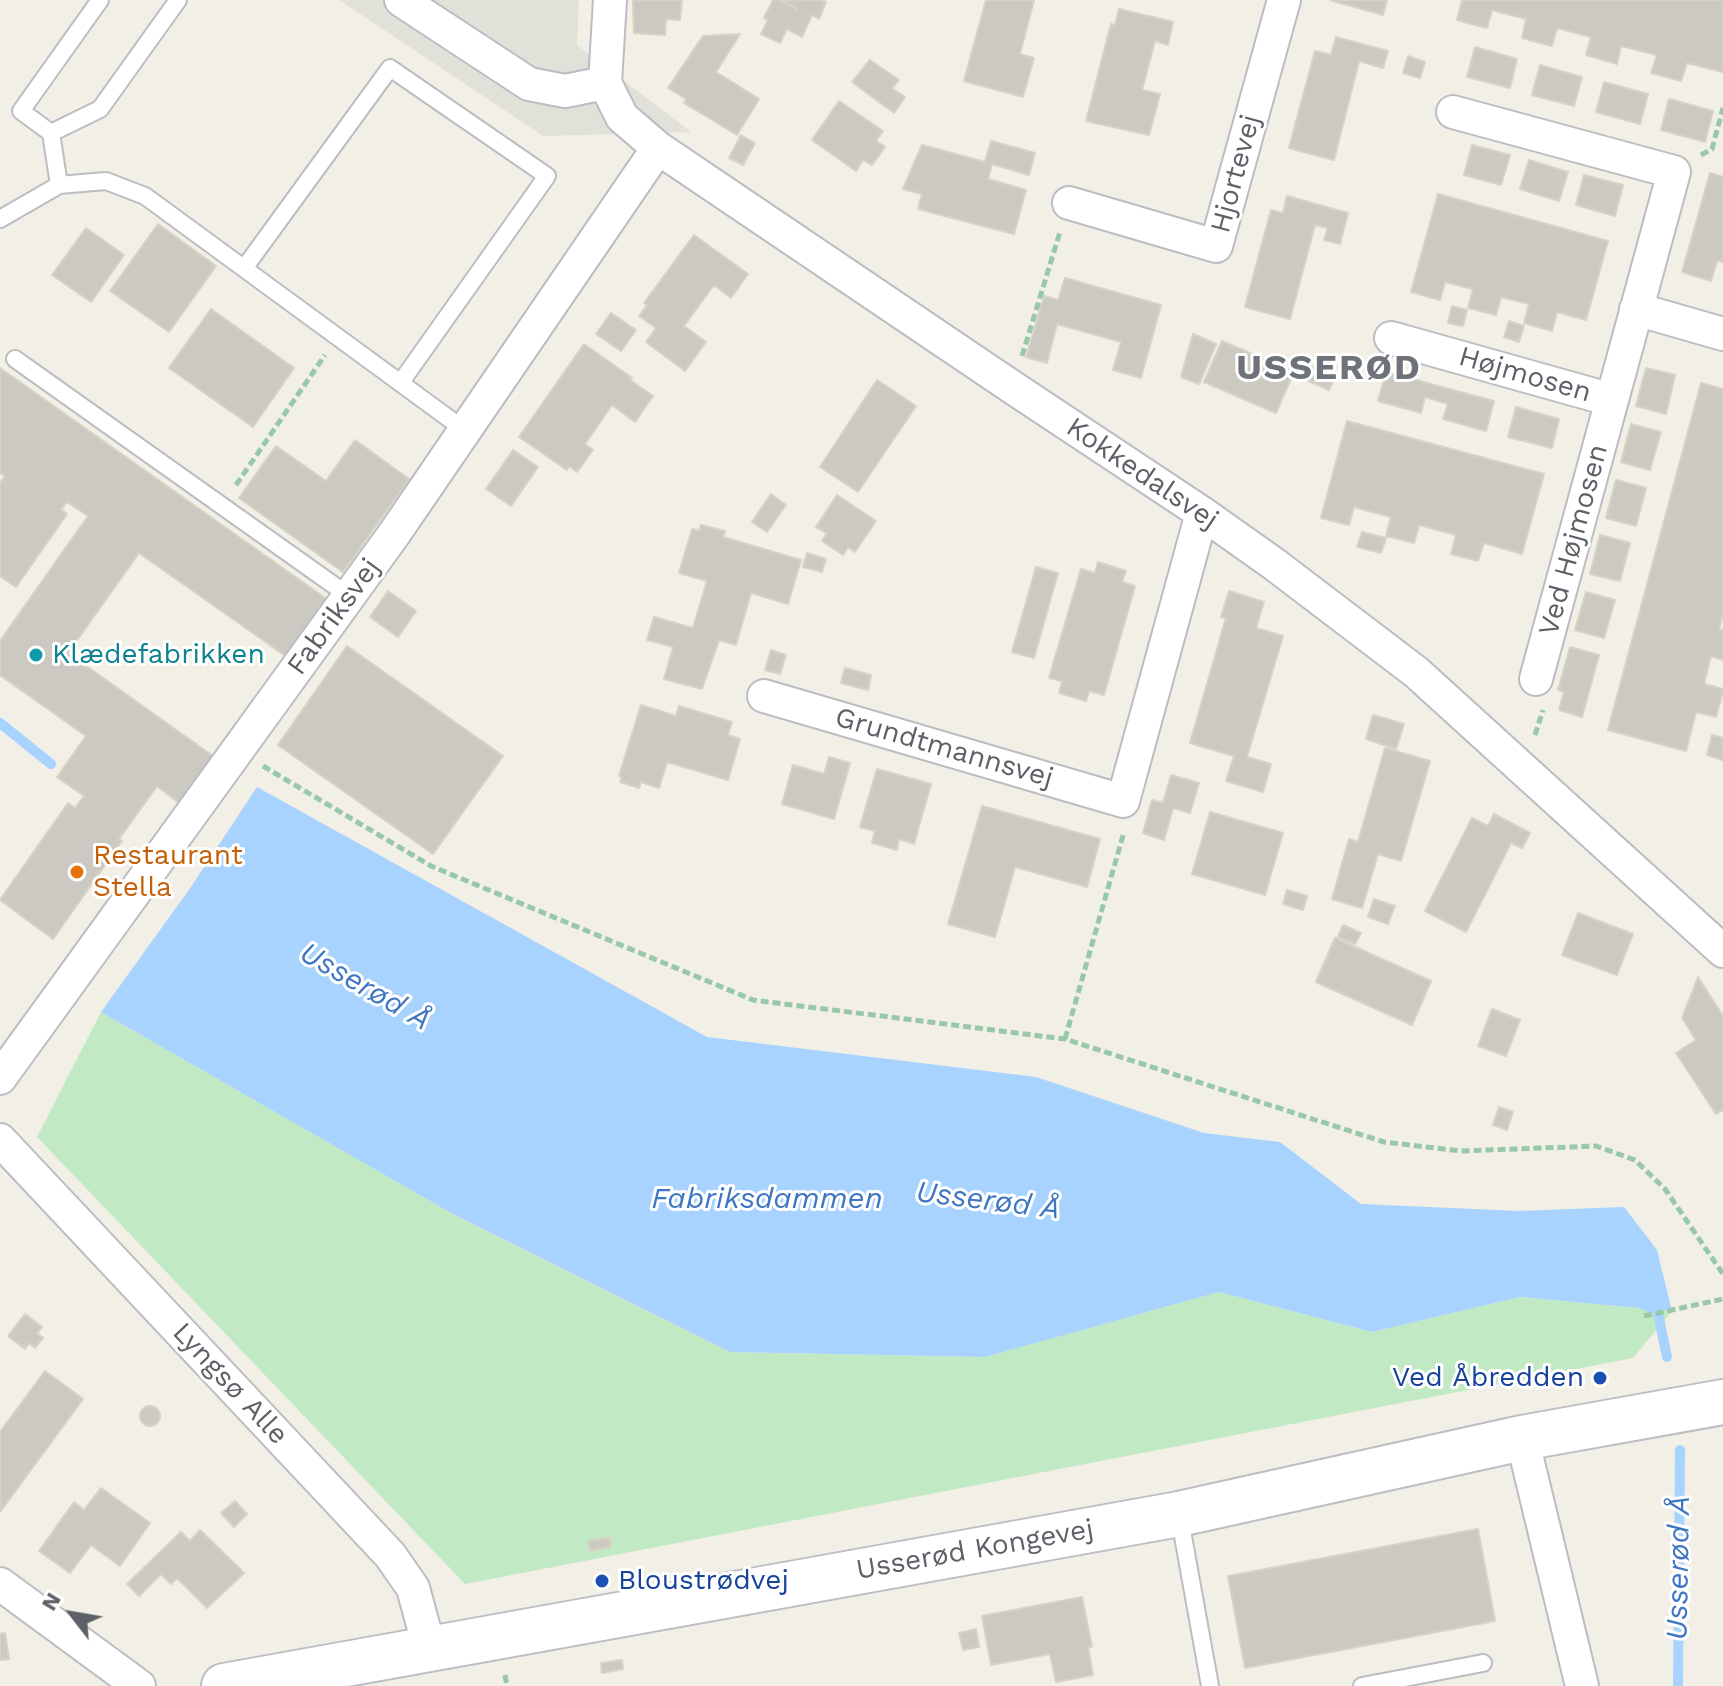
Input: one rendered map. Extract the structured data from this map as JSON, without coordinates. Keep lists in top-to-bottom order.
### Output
{
  "streets": {
    "main road": ["Usserød Kongevej"],
    "street": [
      "Hjortevej",
      "Højmosen",
      "Kokkedalsvej",
      "Ved Højmosen",
      "Fabriksvej",
      "Grundtmannsvej",
      "Lyngsø Alle"
    ]
  },
  "crossings": [
    ["Højmosen", "Ved Højmosen"],
    ["Kokkedalsvej", "Fabriksvej"],
    ["Lyngsø Alle", "Usserød Kongevej"]
  ],
  "districts": ["USSERØD"],
  "water": ["Usserød Å", "Fabriksdammen"],
  "places": [
    "Klædefabrikken",
    "Restaurant Stella",
    "Ved Åbredden",
    "Bloustrødvej"
  ],
  "north": "top left"
}
